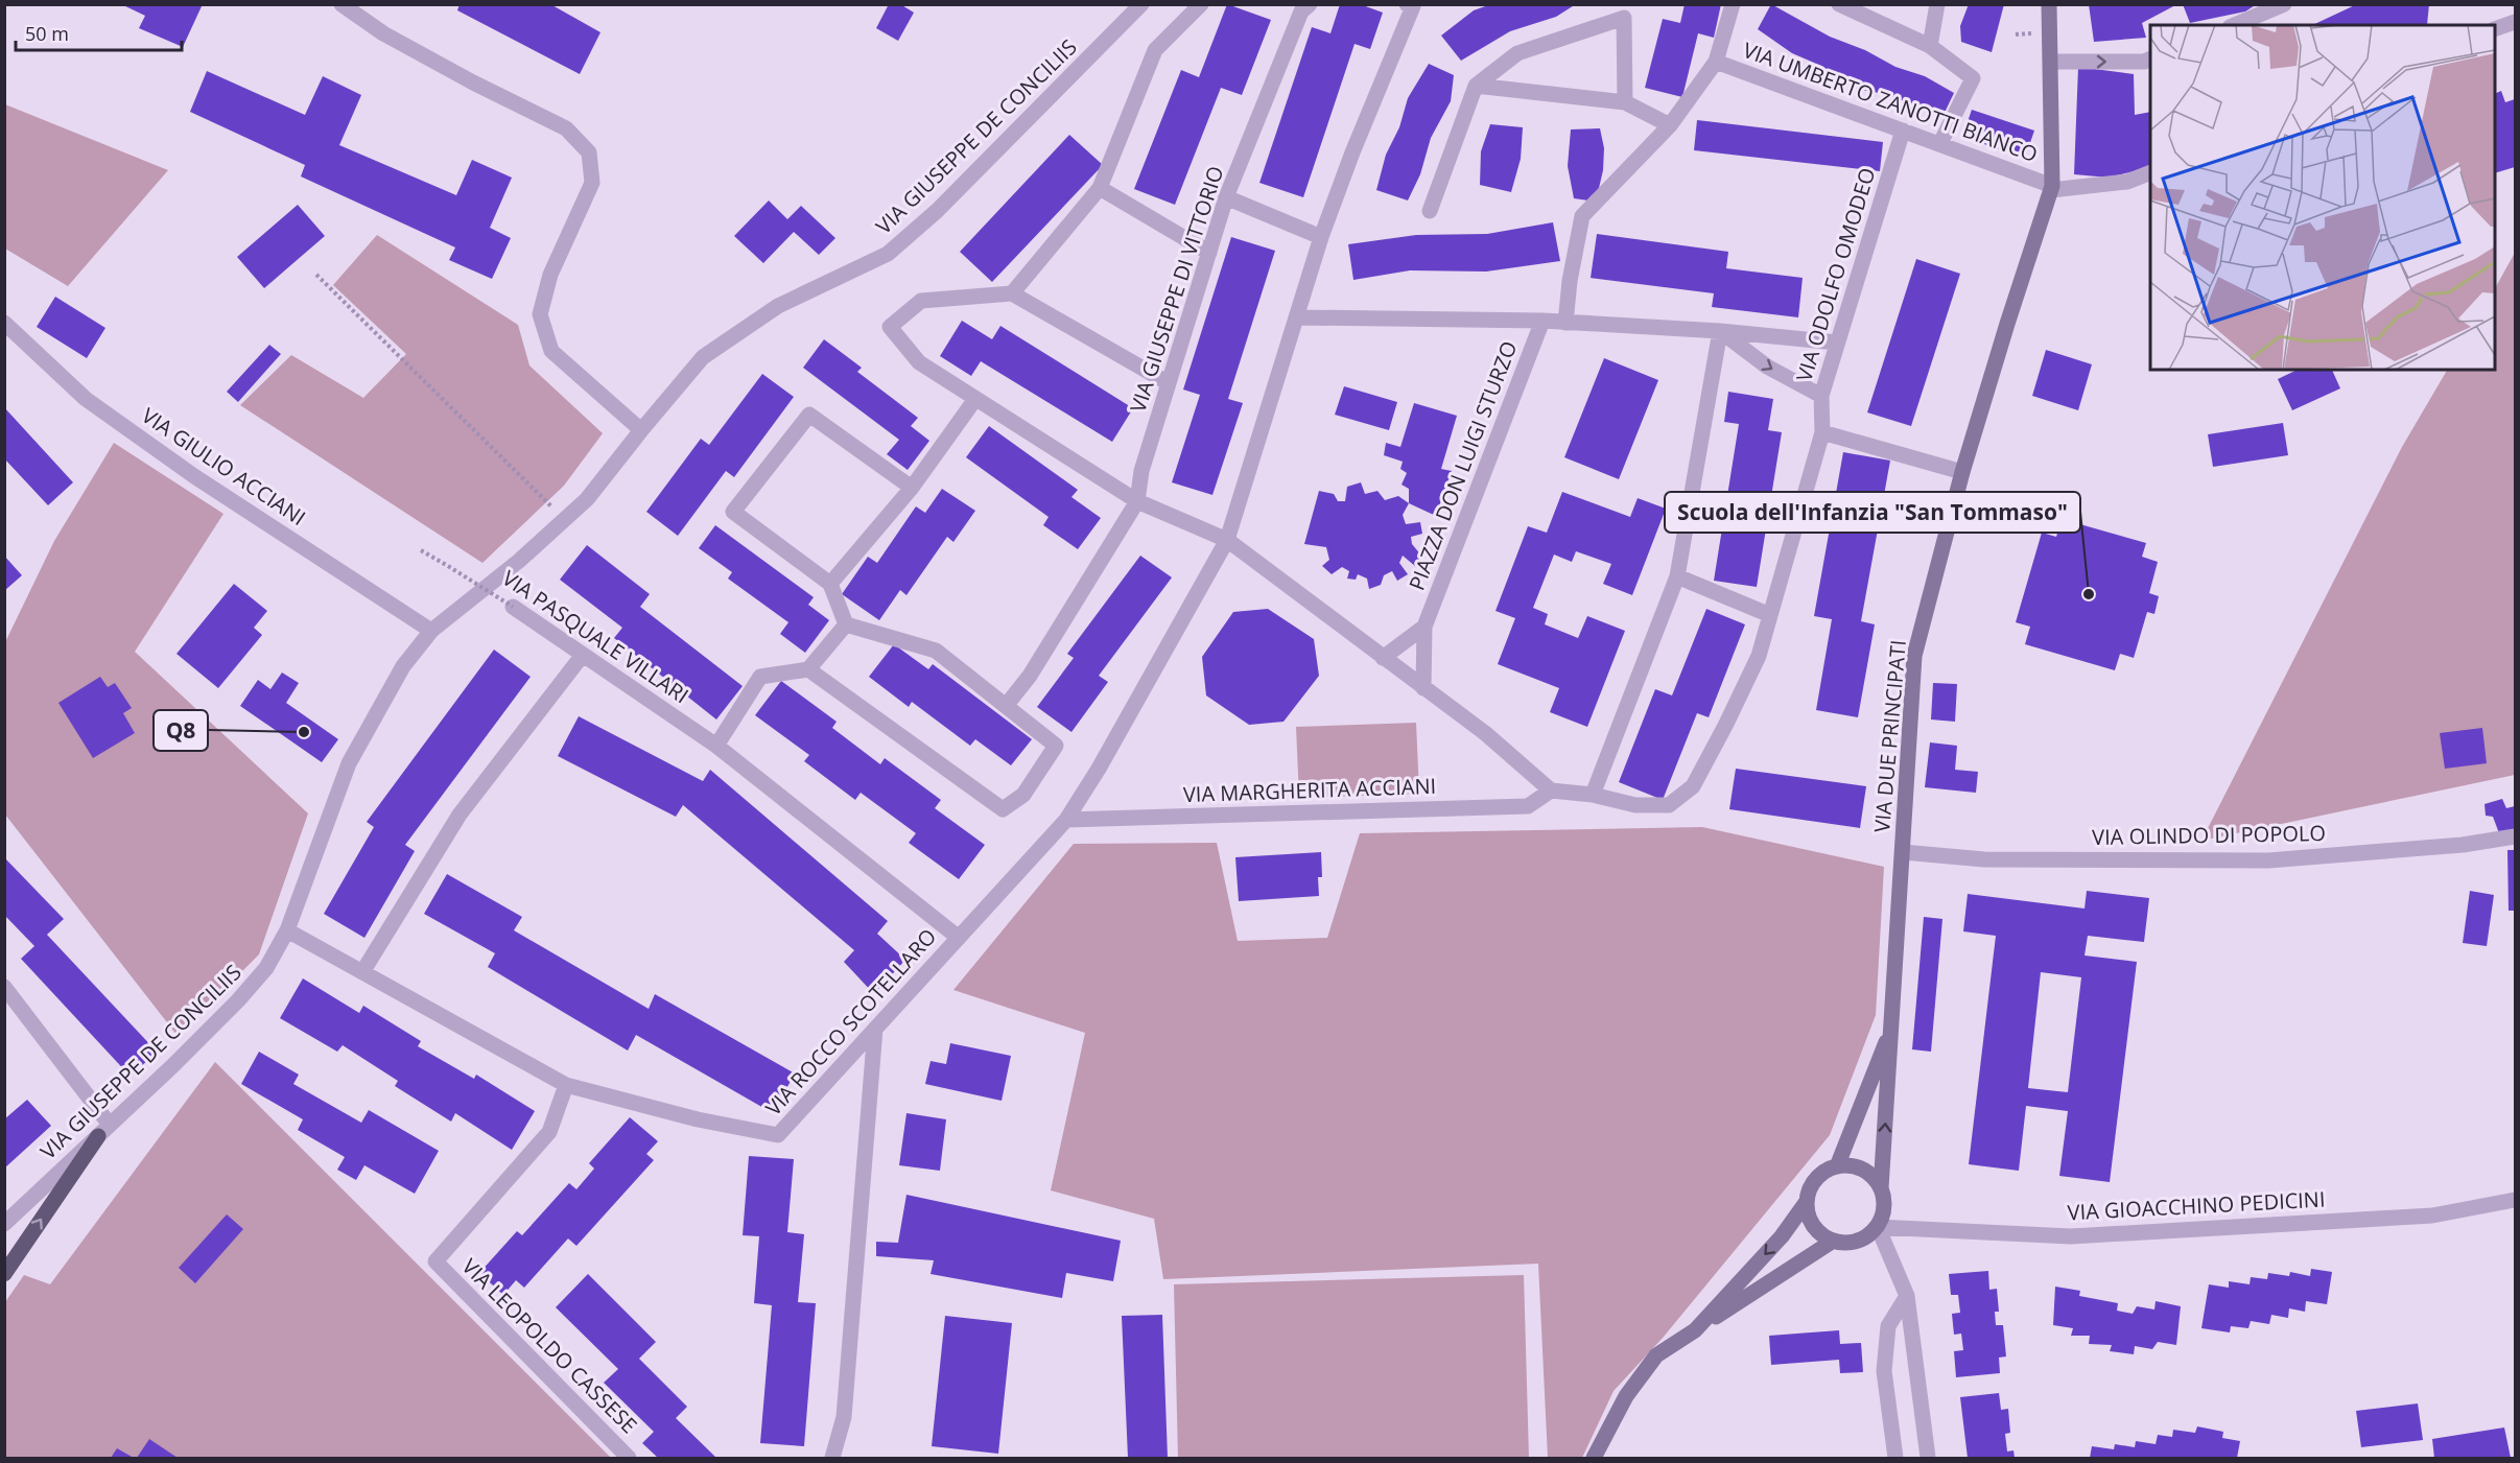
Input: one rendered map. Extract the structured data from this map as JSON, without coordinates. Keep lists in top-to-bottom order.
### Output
{
  "streets": {
    "street": [
      "VIA UMBERTO ZANOTTI BIANCO",
      "VIA GIUSEPPE DE CONCILIIS",
      "VIA ODOLFO OMODEO",
      "VIA GIUSEPPE DI VITTORIO",
      "PIAZZA DON LUIGI STURZO",
      "VIA GIULIO ACCIANI",
      "VIA PASQUALE VILLARI",
      "VIA DUE PRINCIPATI",
      "VIA MARGHERITA ACCIANI",
      "VIA OLINDO DI POPOLO",
      "VIA ROCCO SCOTELLARO",
      "VIA GIOACCHINO PEDICINI",
      "VIA LEOPOLDO CASSESE"
    ]
  },
  "crossings": [
    ["VIA UMBERTO ZANOTTI BIANCO", "VIA ODOLFO OMODEO"],
    ["VIA UMBERTO ZANOTTI BIANCO", "VIA DUE PRINCIPATI"],
    ["VIA GIUSEPPE DE CONCILIIS", "VIA GIULIO ACCIANI"],
    ["VIA GIUSEPPE DE CONCILIIS", "VIA ROCCO SCOTELLARO"],
    ["VIA PASQUALE VILLARI", "VIA ROCCO SCOTELLARO"],
    ["VIA DUE PRINCIPATI", "VIA OLINDO DI POPOLO"],
    ["VIA DUE PRINCIPATI", "VIA GIOACCHINO PEDICINI"],
    ["VIA MARGHERITA ACCIANI", "VIA ROCCO SCOTELLARO"],
    ["VIA ROCCO SCOTELLARO", "VIA LEOPOLDO CASSESE"]
  ],
  "places": ["Scuola dell'Infanzia \"San Tommaso\"", "Q8"],
  "scale_bar": "50 m"
}
